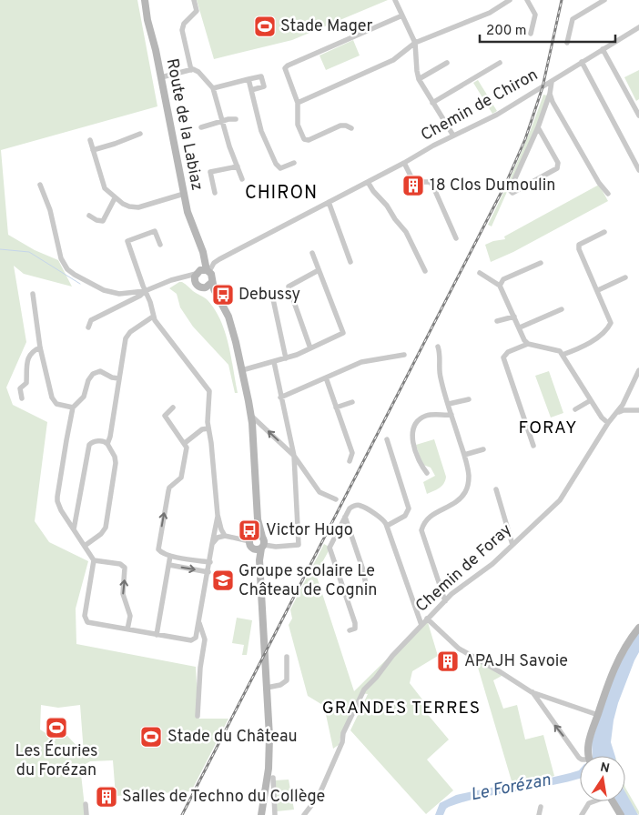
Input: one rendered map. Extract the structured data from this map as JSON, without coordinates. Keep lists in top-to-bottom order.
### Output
{
  "streets": {
    "main road": ["Route de la Labiaz"],
    "street": ["Chemin de Chiron", "Chemin de Foray"]
  },
  "districts": ["CHIRON", "FORAY", "GRANDES TERRES"],
  "water": ["Le Forézan"],
  "places": {
    "sports": ["Stade Mager", "Les Écuries du Forézan", "Stade du Château"],
    "building": ["18 Clos Dumoulin", "APAJH Savoie", "Salles de Techno du Collège"],
    "bus stop": ["Debussy", "Victor Hugo"],
    "school or university": ["Groupe scolaire Le Château de Cognin"]
  },
  "scale_bar": "200 m",
  "north": "top"
}
